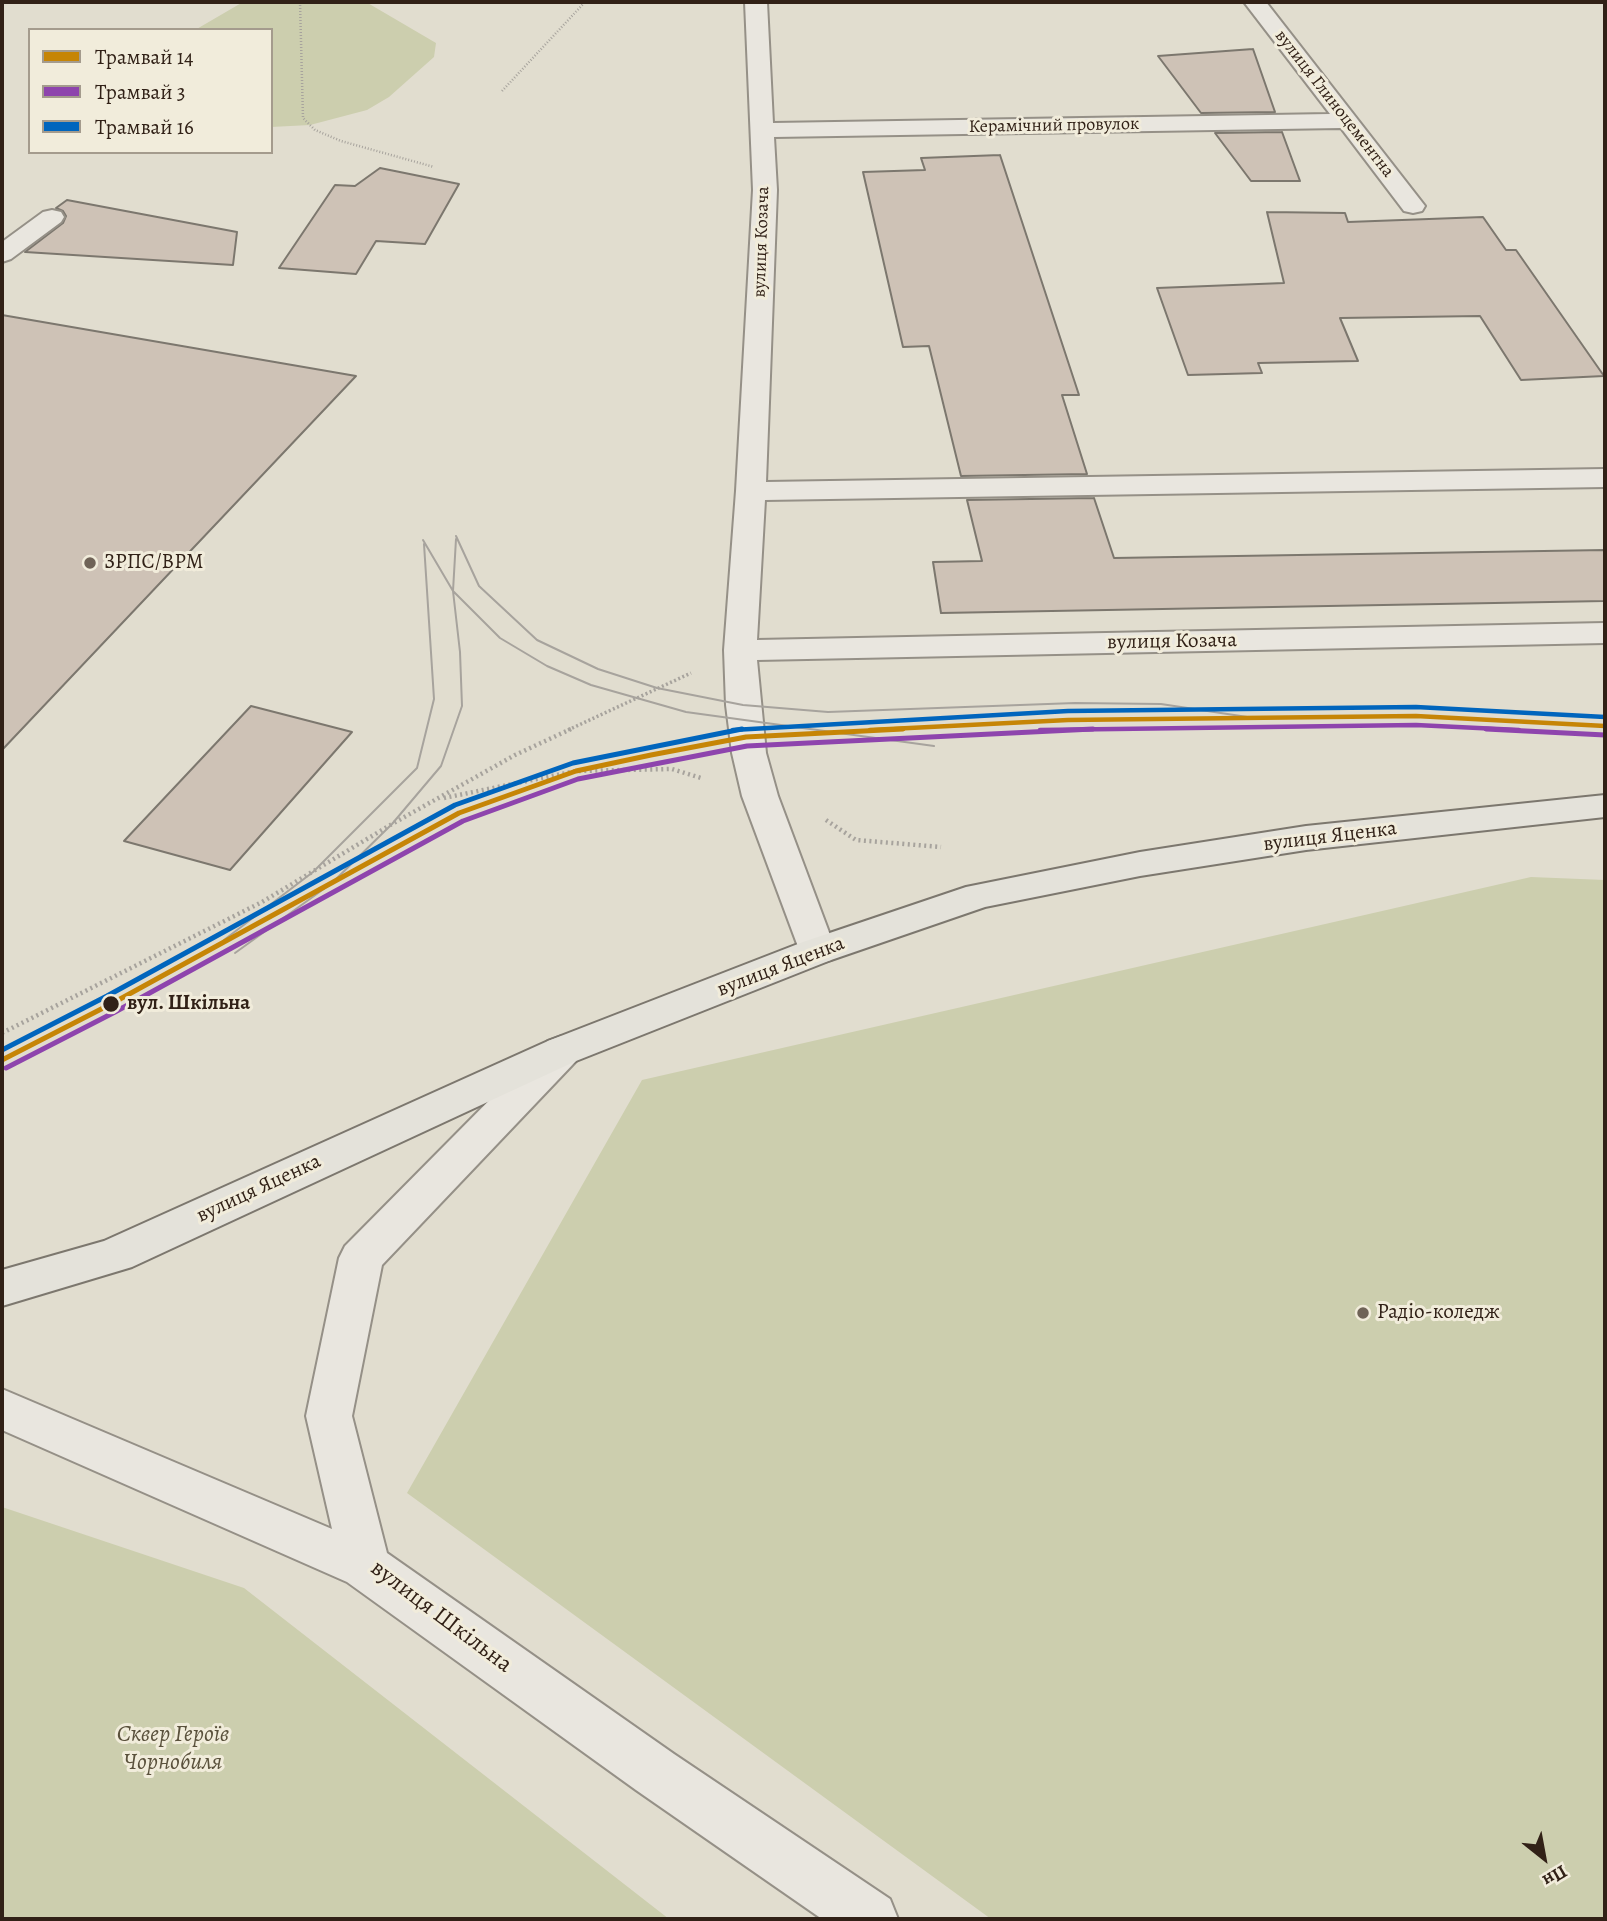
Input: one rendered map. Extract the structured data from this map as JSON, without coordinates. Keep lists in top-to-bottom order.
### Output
{
  "streets": {
    "main road": ["вулиця Яценка"],
    "street": [
      "вулиця Глиноцементна",
      "Керамічний провулок",
      "вулиця Козача",
      "вулиця Шкільна"
    ]
  },
  "crossings": [
    ["вулиця Глиноцементна", "Керамічний провулок"],
    ["Керамічний провулок", "вулиця Козача"],
    ["вулиця Козача", "вулиця Яценка"],
    ["вулиця Яценка", "вулиця Шкільна"]
  ],
  "parks": ["Сквер Героїв Чорнобиля"],
  "places": ["ЗРПС/ВРМ", "вул. Шкільна", "Радіо-коледж"],
  "lines": ["tram line 16", "tram line 14", "tram line 3"],
  "legend": ["Трамвай 14", "Трамвай 3", "Трамвай 16"],
  "north": "bottom right"
}
